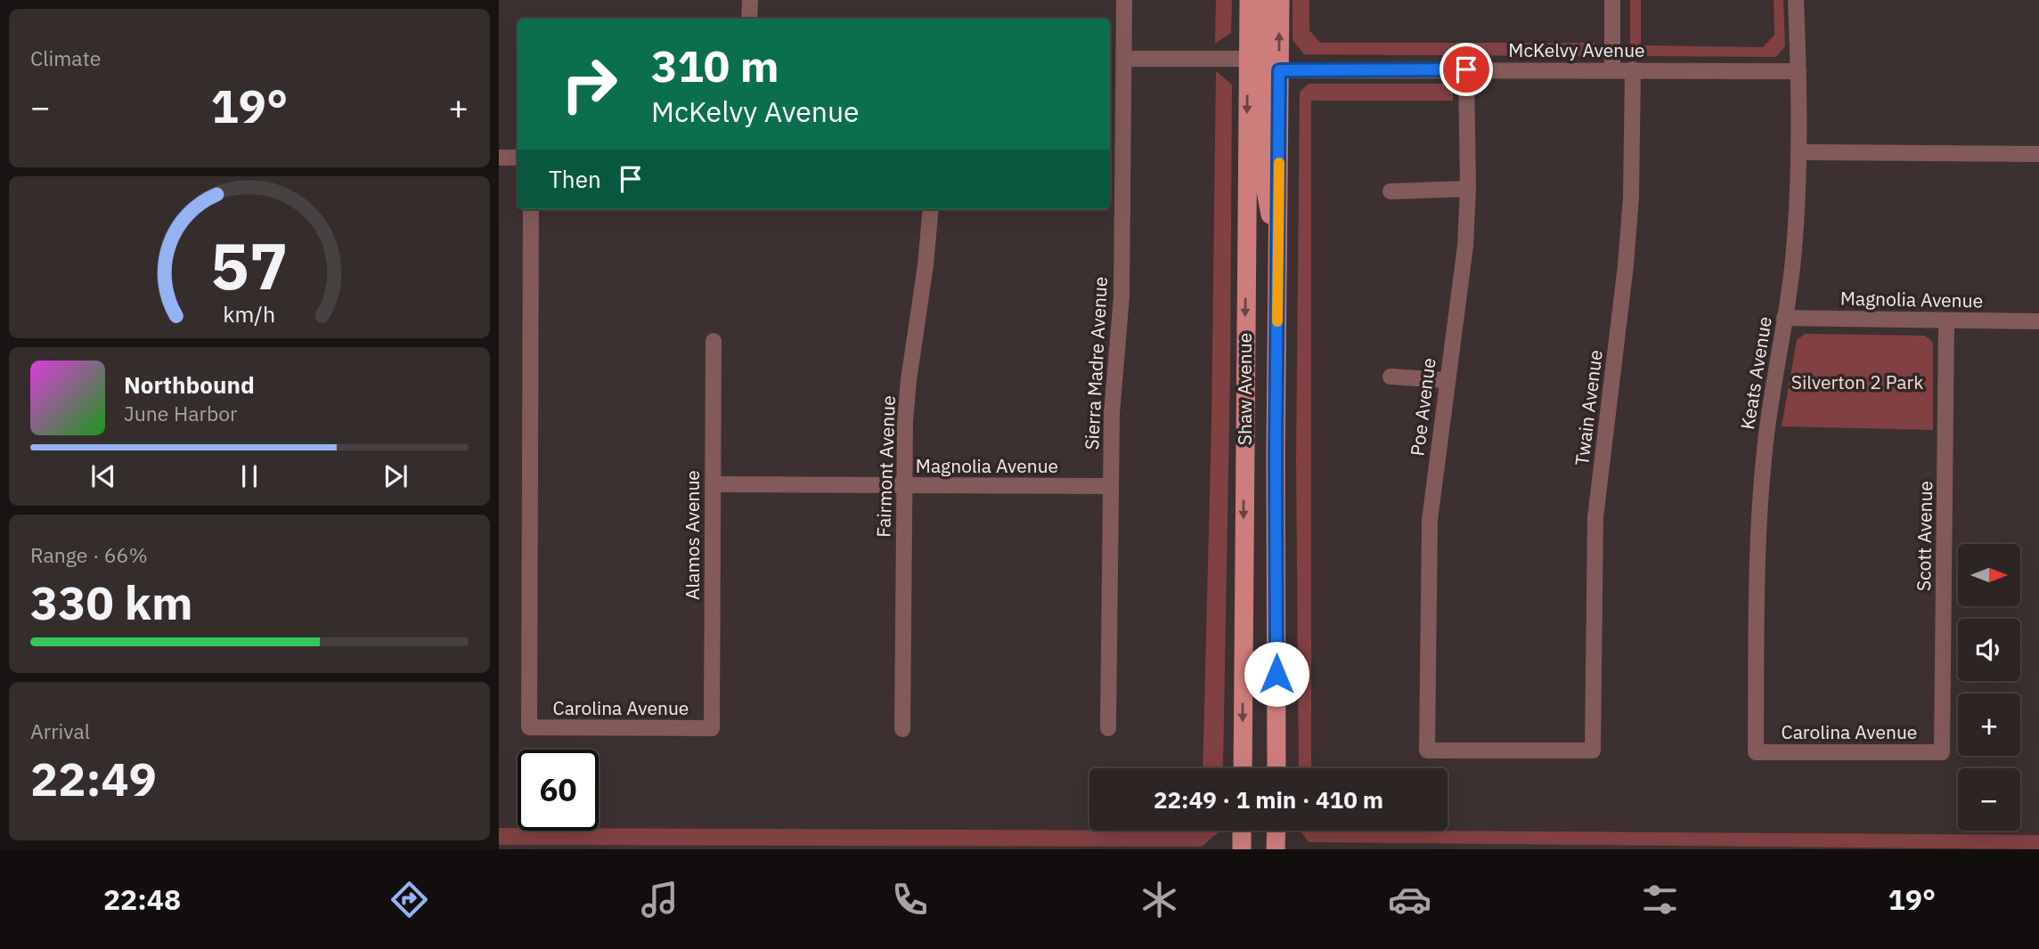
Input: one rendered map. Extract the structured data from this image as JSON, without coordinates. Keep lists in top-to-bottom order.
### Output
{
  "streets": {
    "main road": ["Shaw Avenue"],
    "street": [
      "McKelvy Avenue",
      "Magnolia Avenue",
      "Sierra Madre Avenue",
      "Keats Avenue",
      "Poe Avenue",
      "Twain Avenue",
      "Fairmont Avenue",
      "Alamos Avenue",
      "Scott Avenue",
      "Carolina Avenue"
    ]
  },
  "crossings": [
    ["McKelvy Avenue", "Keats Avenue"],
    ["McKelvy Avenue", "Shaw Avenue"],
    ["McKelvy Avenue", "Poe Avenue"],
    ["McKelvy Avenue", "Twain Avenue"],
    ["Magnolia Avenue", "Sierra Madre Avenue"],
    ["Magnolia Avenue", "Keats Avenue"],
    ["Magnolia Avenue", "Fairmont Avenue"],
    ["Magnolia Avenue", "Alamos Avenue"],
    ["Magnolia Avenue", "Scott Avenue"],
    ["Keats Avenue", "Carolina Avenue"],
    ["Poe Avenue", "Twain Avenue"],
    ["Alamos Avenue", "Carolina Avenue"],
    ["Scott Avenue", "Carolina Avenue"]
  ],
  "parks": ["Silverton 2 Park"],
  "north": "right",
  "page": {
    "tile": [
      "Climate",
      ["Range · 66%", "330 km"],
      ["Arrival", "22:49"]
    ],
    "turn": ["310 m", "McKelvy Avenue"],
    "heat": ["−", "19°", "+"],
    "then": "Then",
    "song": ["Northbound", "June Harbor"],
    "map_buttons": ["+", "−"],
    "limit": "60",
    "trip": "22:49 · 1 min · 410 m",
    "tabs": ["22:48", "19°"],
    "gauge": ["57", "km/h"]
  }
}
